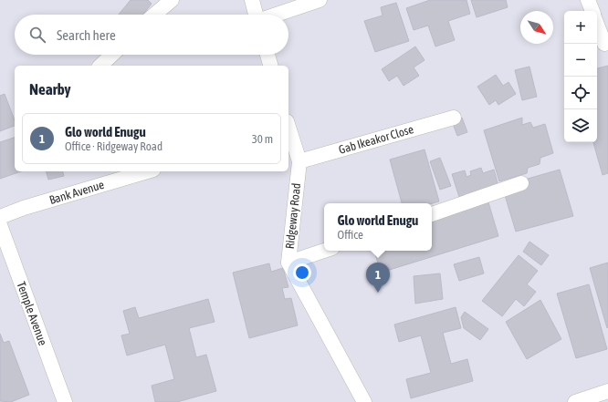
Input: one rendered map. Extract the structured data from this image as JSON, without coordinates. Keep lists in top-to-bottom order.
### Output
{
  "streets": {
    "street": [
      "Gab Ikeakor Close",
      "Bank Avenue",
      "Ridgeway Road",
      "Temple Avenue"
    ]
  },
  "crossings": [
    ["Gab Ikeakor Close", "Ridgeway Road"]
  ],
  "north": "bottom right",
  "page": {
    "map_buttons": ["+", "−"],
    "search": "Search here",
    "heading": "Nearby",
    "list": [
      {
        "mark": "1",
        "name": "Glo world Enugu",
        "note": "Office · Ridgeway Road",
        "value": "30 m"
      }
    ],
    "popup": ["Glo world Enugu", "Office"],
    "pins": "1"
  }
}
